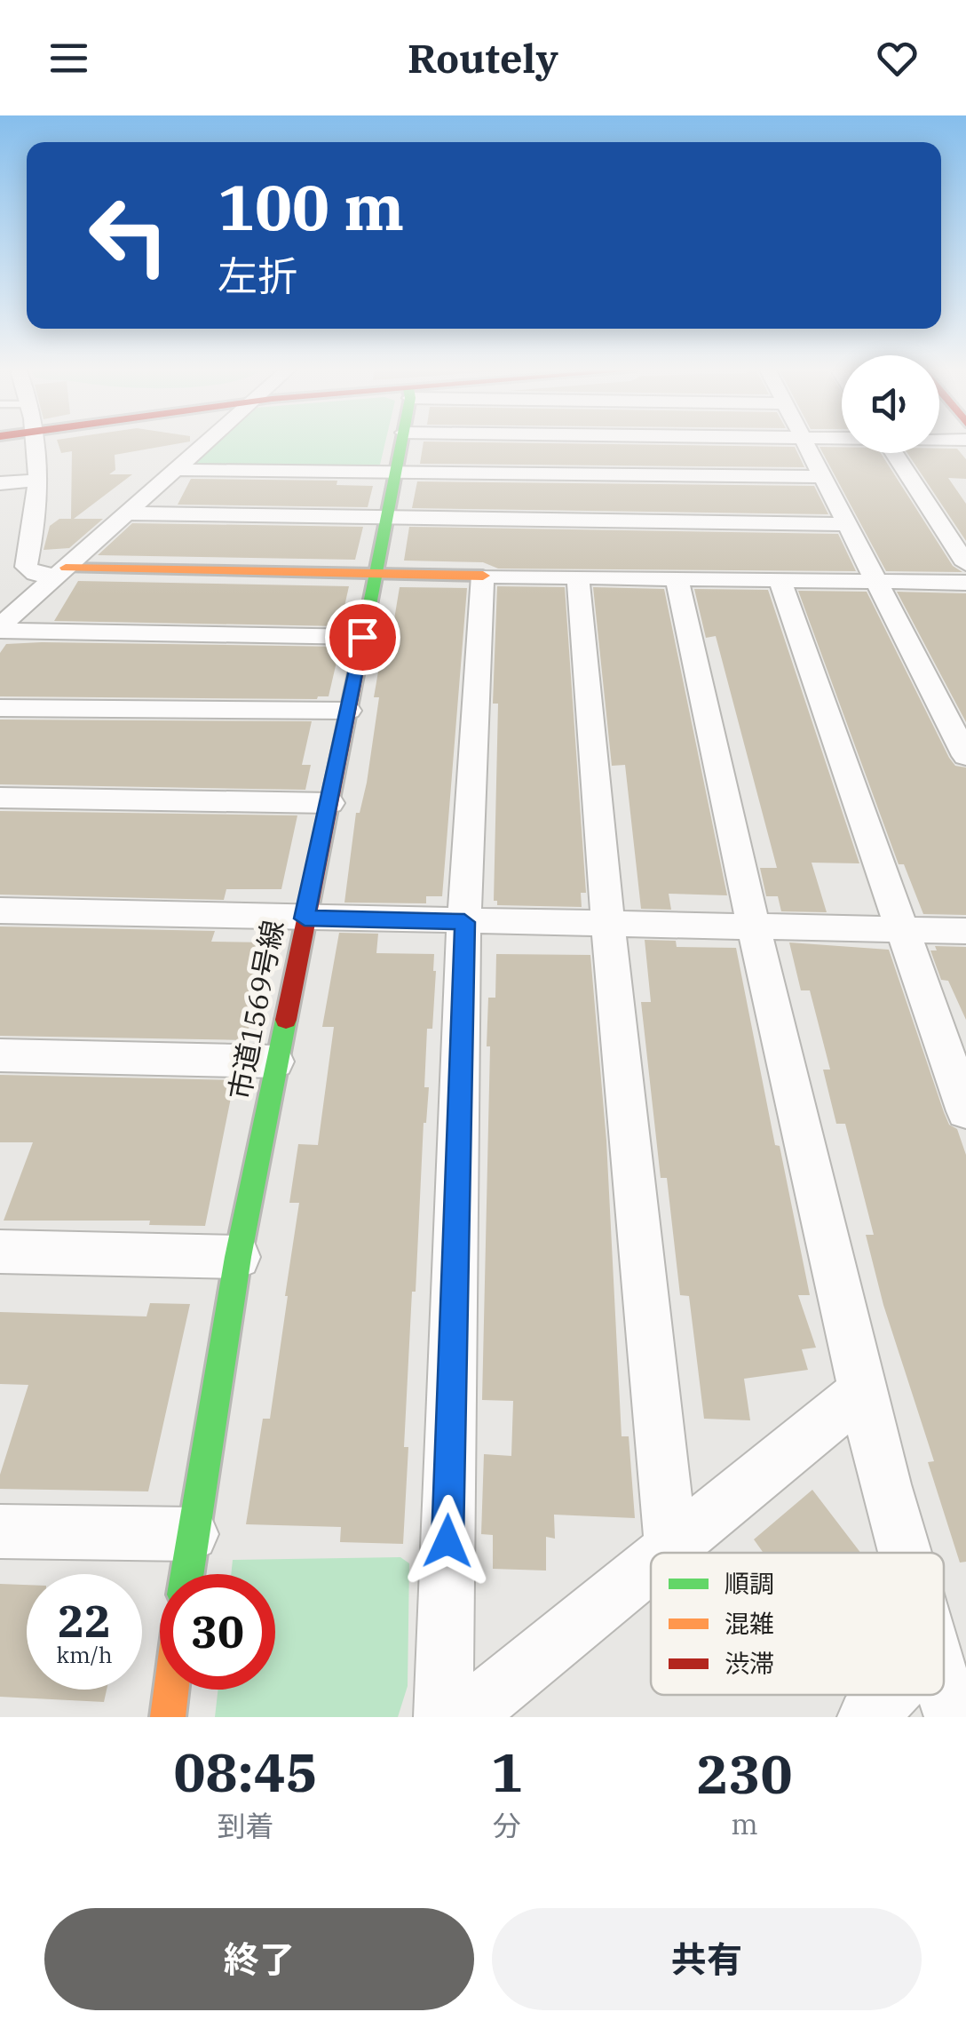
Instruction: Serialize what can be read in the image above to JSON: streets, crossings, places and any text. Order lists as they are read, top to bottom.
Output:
{
  "streets": {
    "street": ["市道1569号線"]
  },
  "legend": ["順調", "混雑", "渋滞"],
  "page": {
    "header": "Routely",
    "turn": ["100 m", "左折"],
    "speed": "22 km/h",
    "limit": "30",
    "eta": [
      "08:45",
      "到着",
      "1",
      "分",
      "230",
      "m"
    ],
    "buttons": ["終了", "共有"]
  }
}
